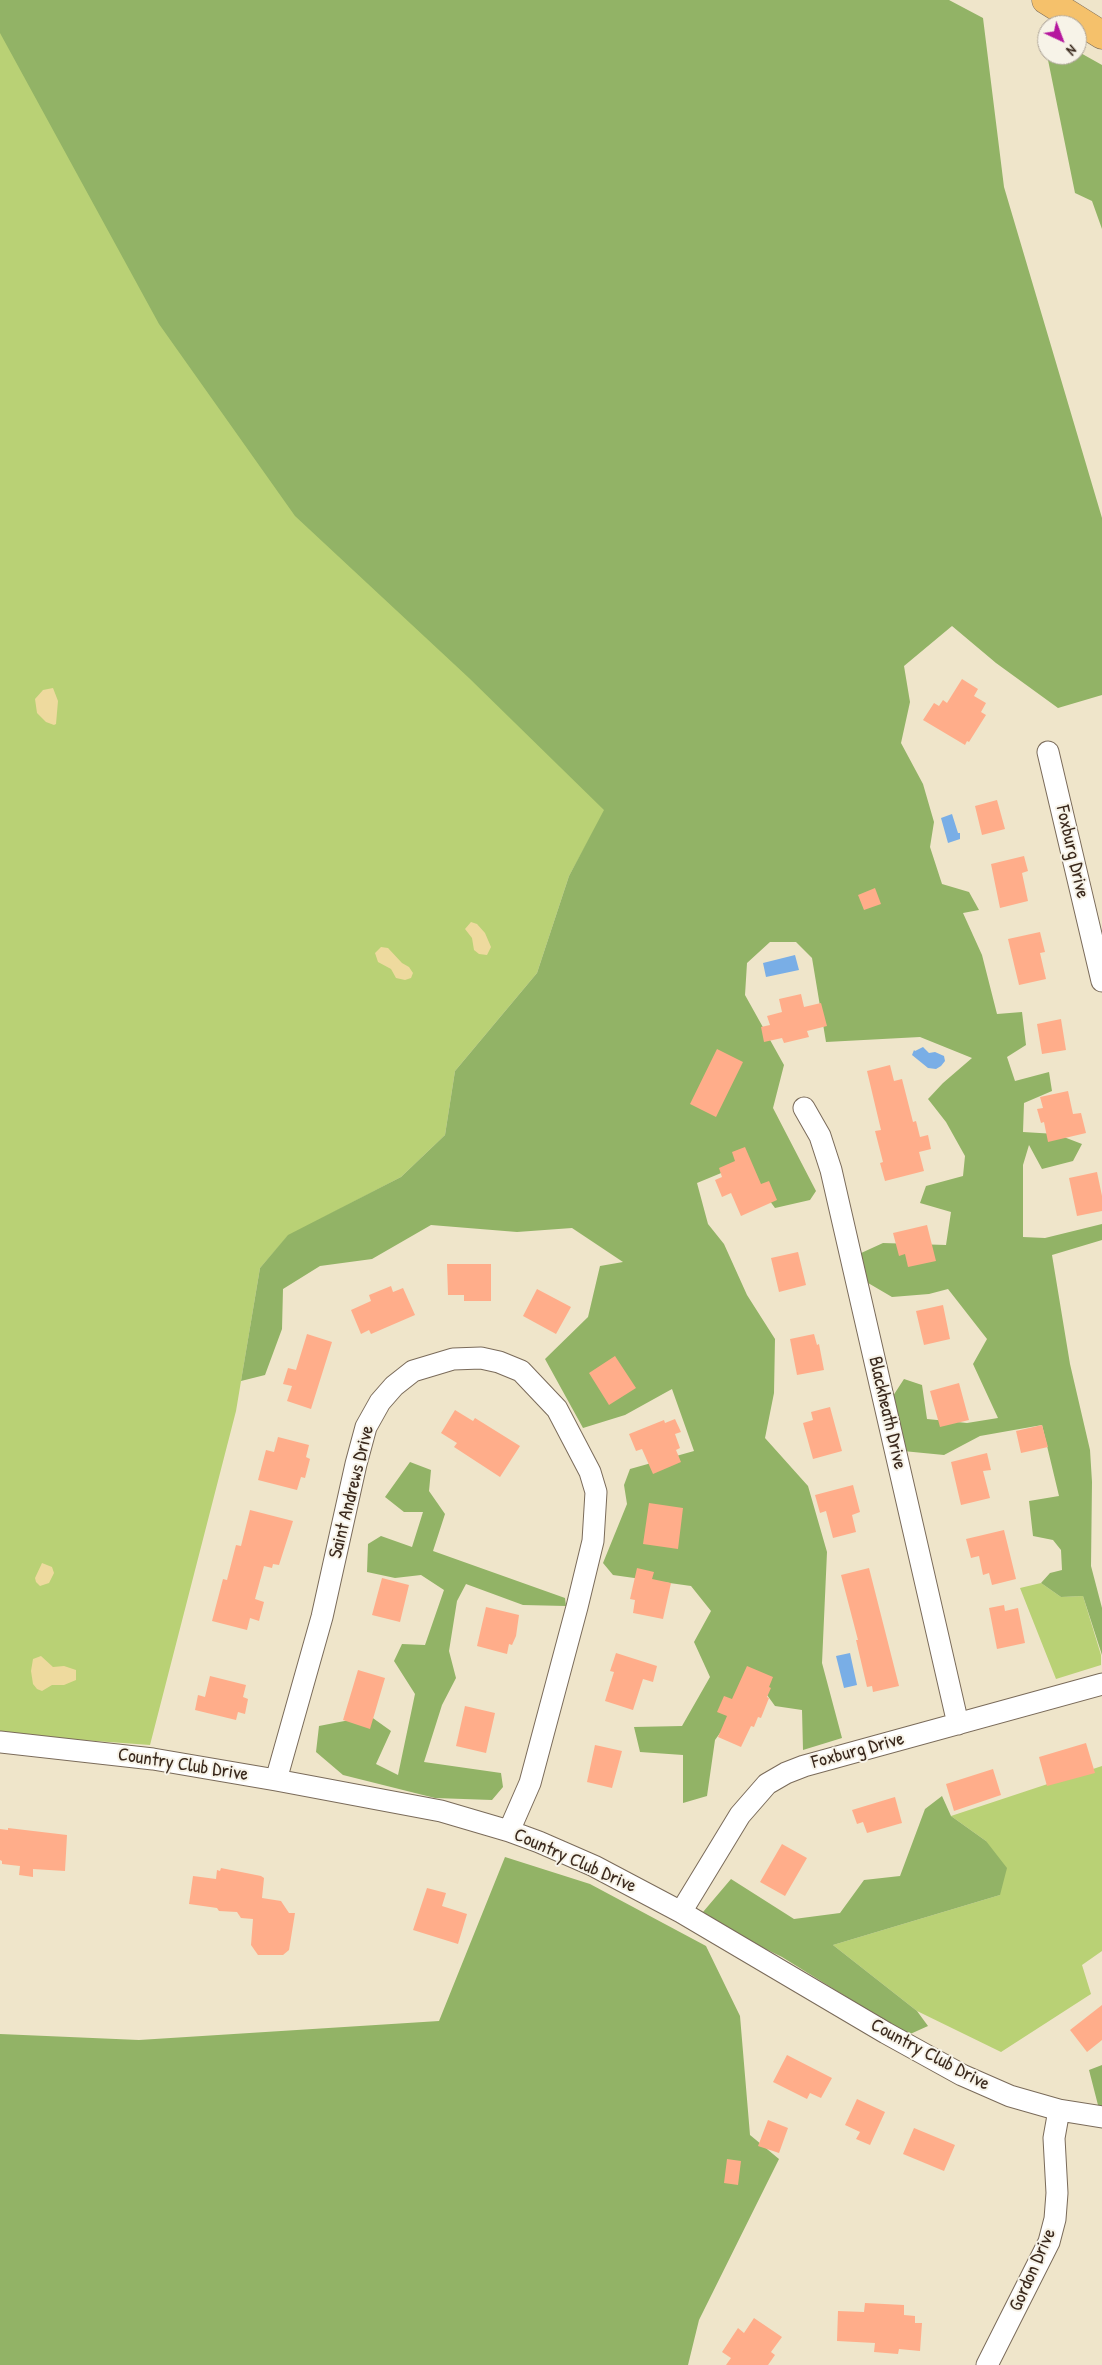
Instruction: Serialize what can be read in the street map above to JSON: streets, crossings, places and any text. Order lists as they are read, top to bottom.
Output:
{
  "streets": {
    "street": [
      "Foxburg Drive",
      "Blackheath Drive",
      "Saint Andrews Drive",
      "Country Club Drive",
      "Gordon Drive"
    ]
  },
  "crossings": [
    ["Foxburg Drive", "Blackheath Drive"],
    ["Foxburg Drive", "Country Club Drive"],
    ["Saint Andrews Drive", "Country Club Drive"],
    ["Country Club Drive", "Gordon Drive"]
  ],
  "north": "bottom right"
}
